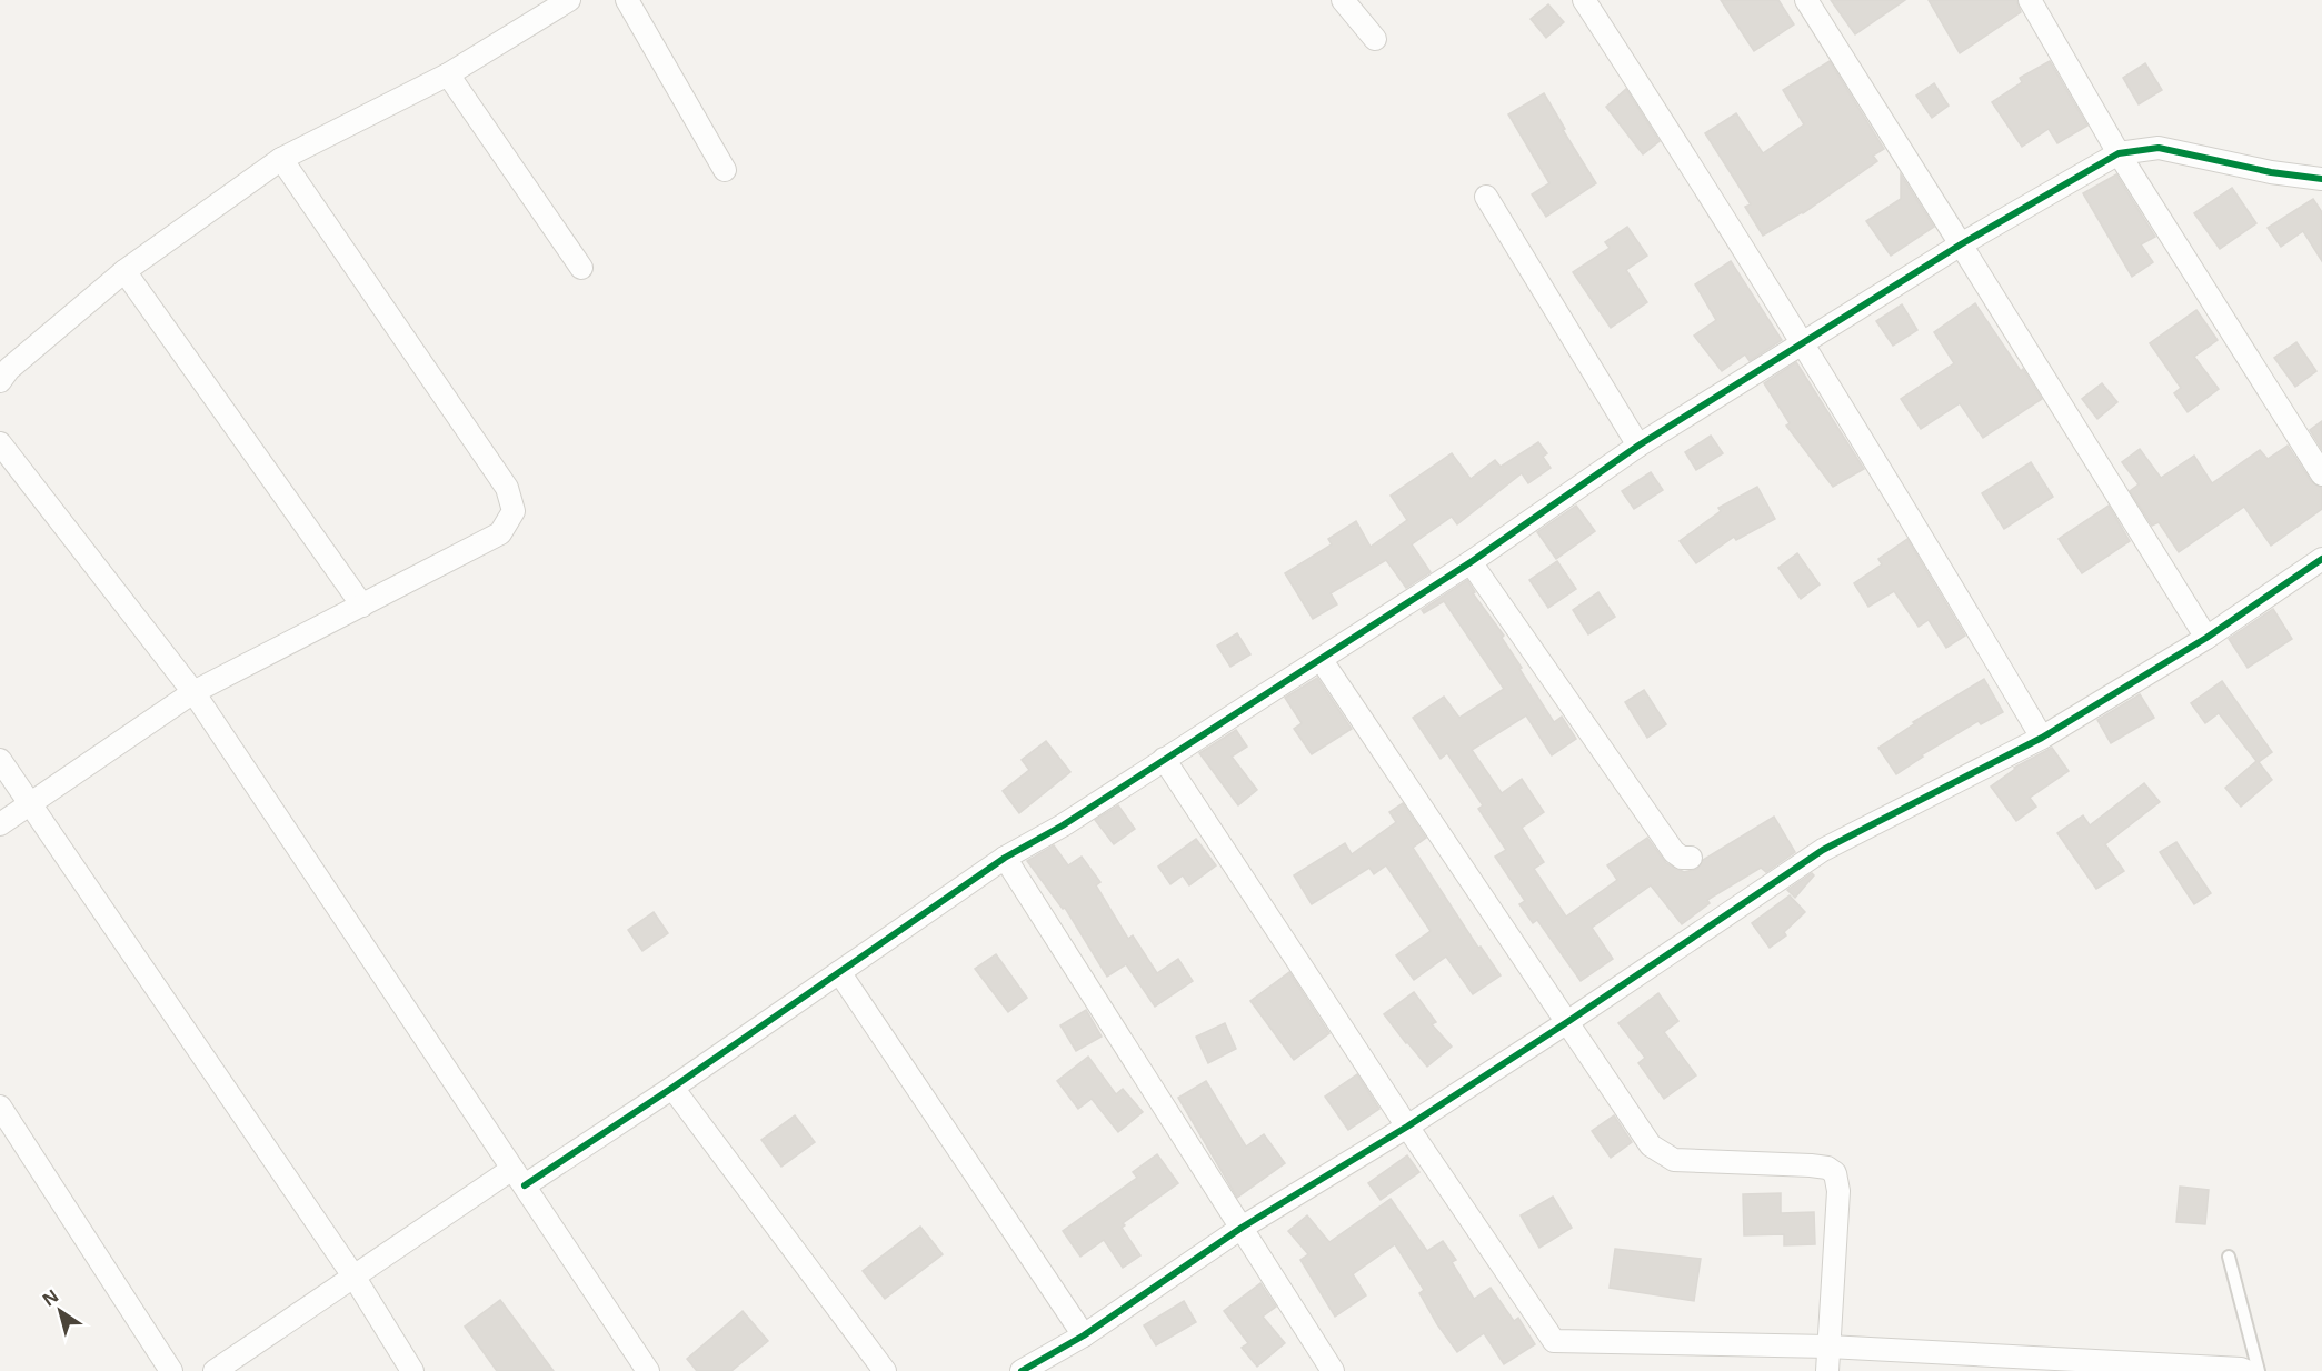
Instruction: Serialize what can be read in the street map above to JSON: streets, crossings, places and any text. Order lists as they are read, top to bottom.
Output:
{
  "north": "top left"
}
